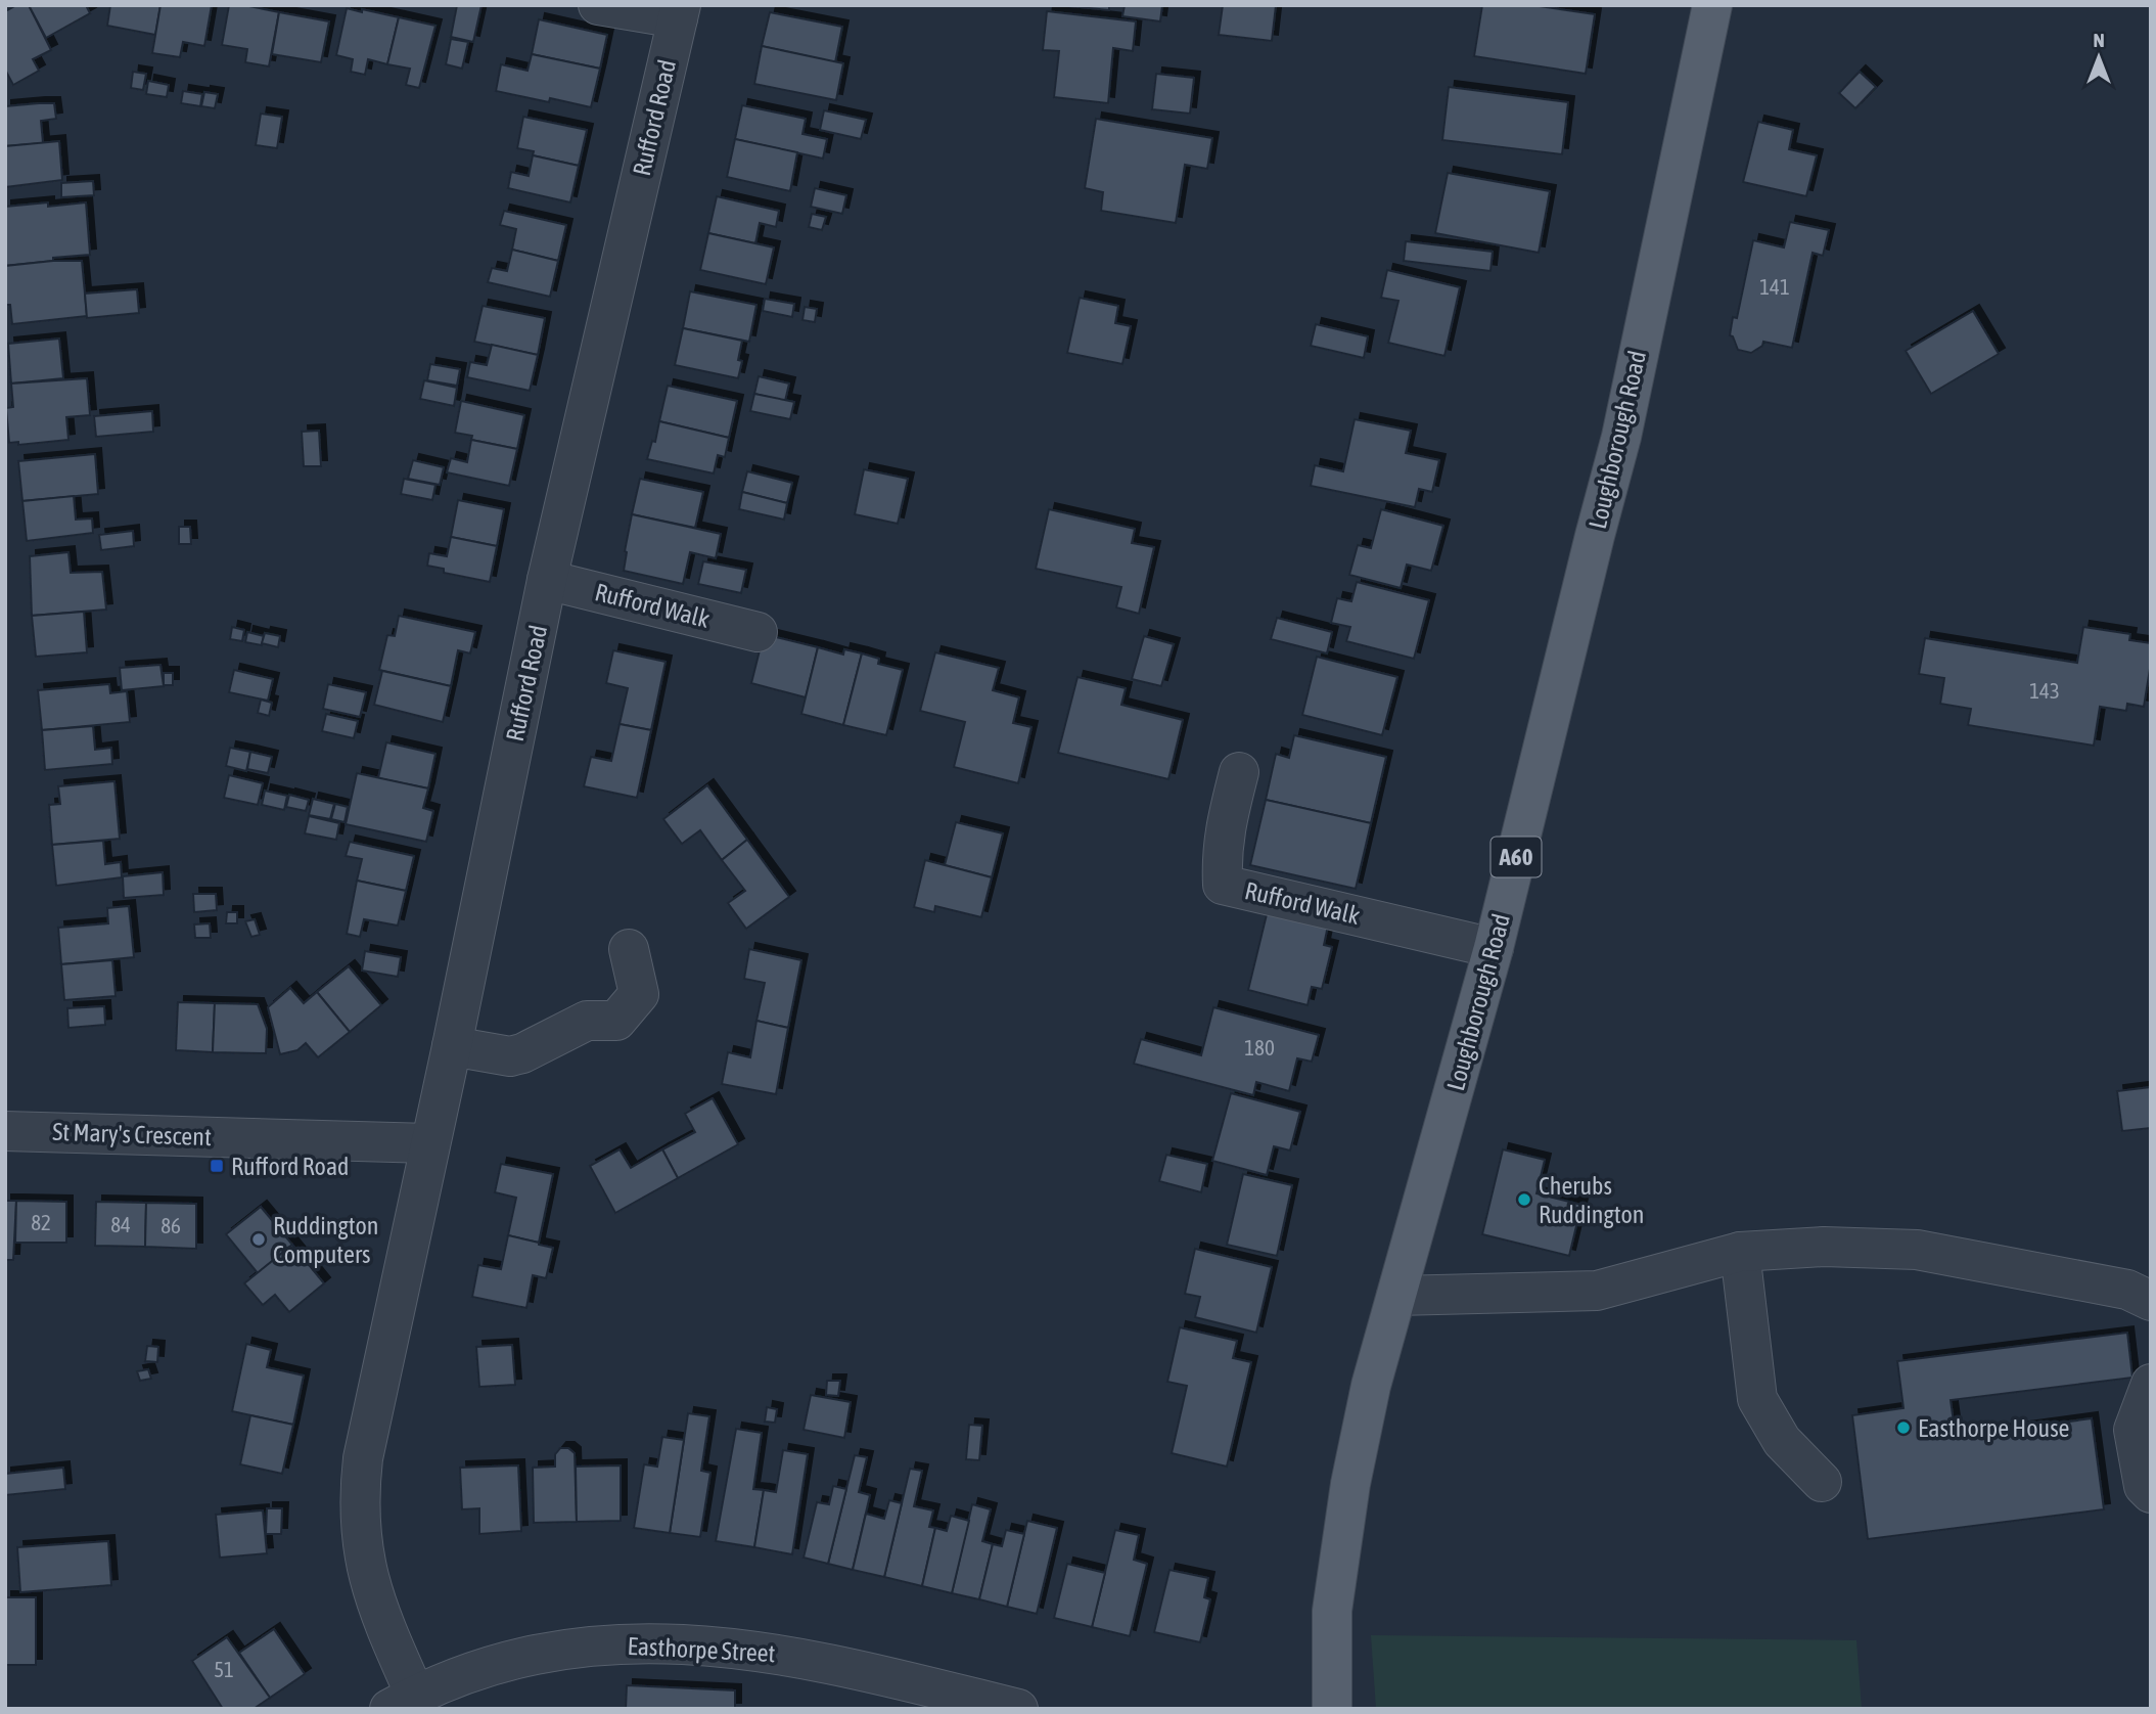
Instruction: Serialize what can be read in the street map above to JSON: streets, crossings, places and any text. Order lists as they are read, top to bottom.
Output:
{
  "streets": {
    "main road": ["Loughborough Road", "A60"],
    "street": [
      "Rufford Road",
      "Rufford Walk",
      "St Mary's Crescent",
      "Easthorpe Street"
    ]
  },
  "crossings": [
    ["Rufford Road", "Rufford Walk"],
    ["Rufford Road", "St Mary's Crescent"],
    ["Rufford Road", "Easthorpe Street"],
    ["Loughborough Road", "Rufford Walk"]
  ],
  "places": {
    "transit": ["Rufford Road"],
    "other": ["Cherubs Ruddington", "Ruddington Computers", "Easthorpe House"]
  },
  "house_numbers": [
    "141",
    "143",
    "180",
    "82",
    "84",
    "86",
    "51"
  ],
  "north": "top"
}
